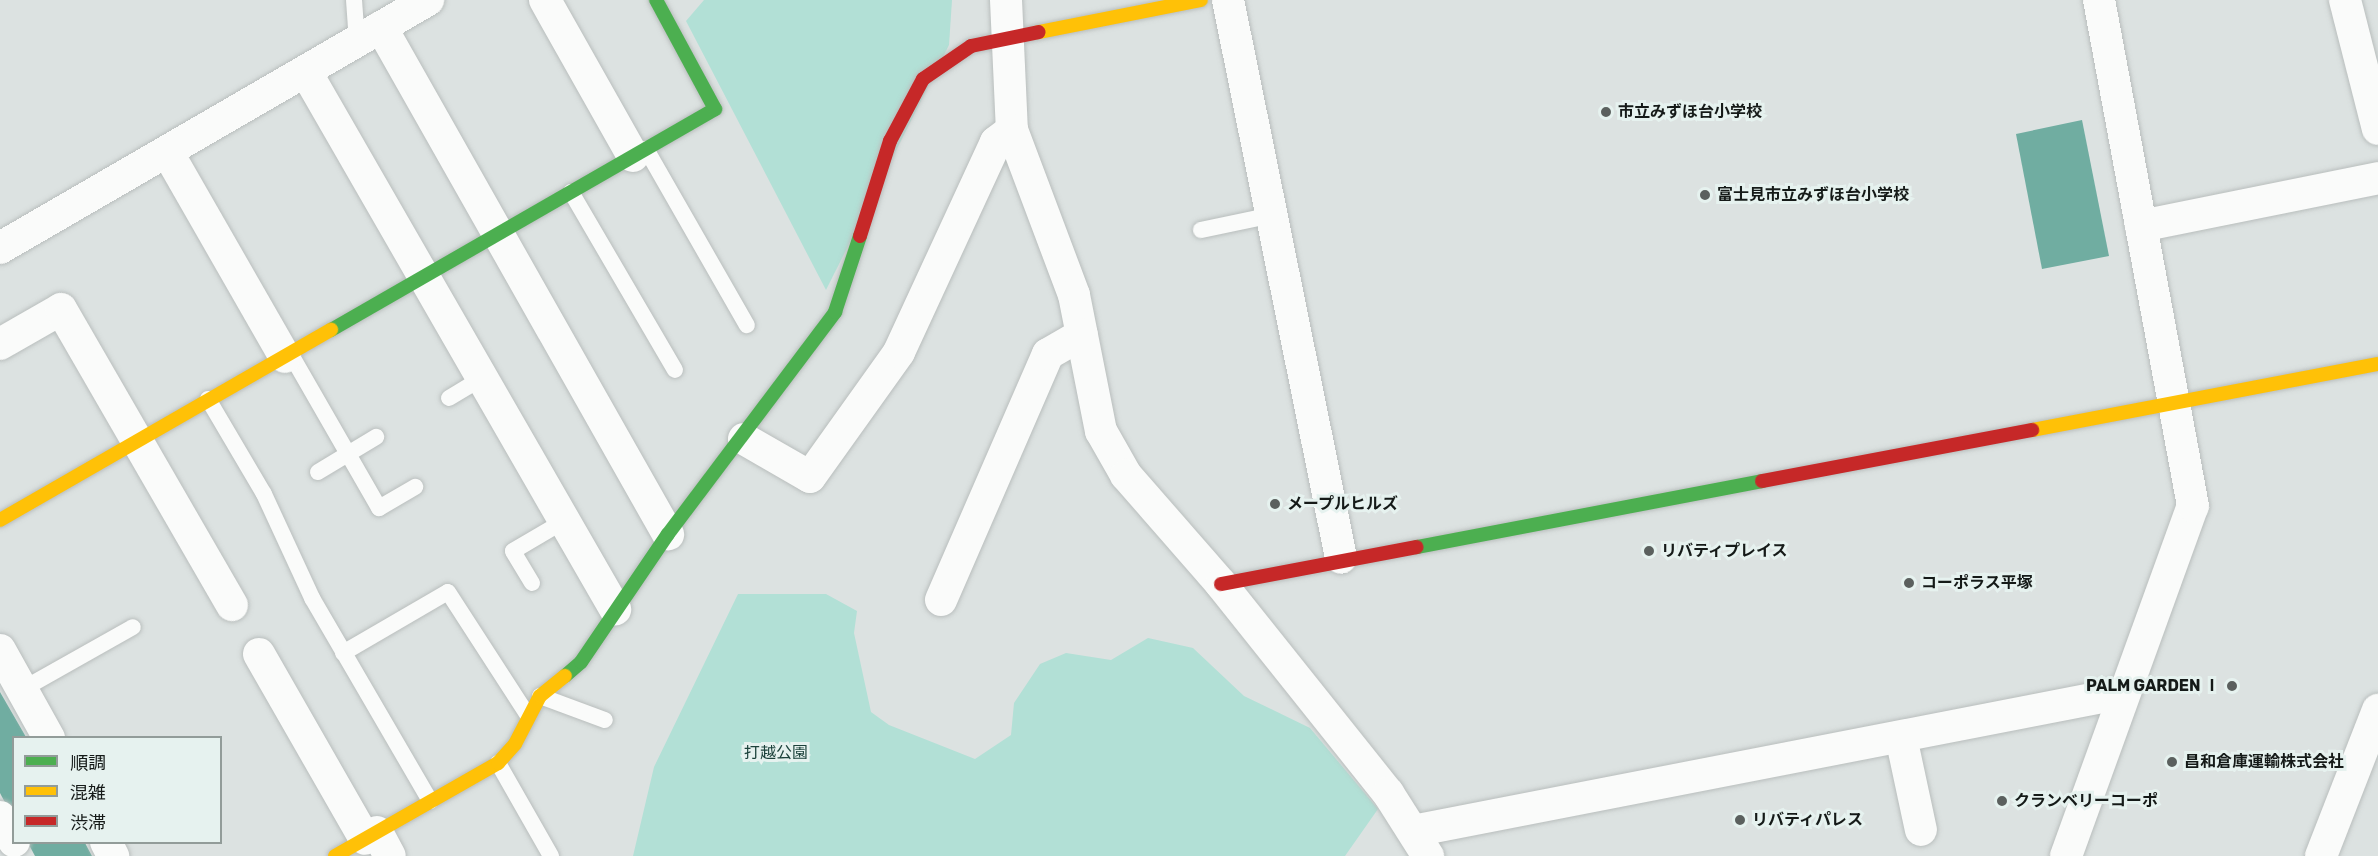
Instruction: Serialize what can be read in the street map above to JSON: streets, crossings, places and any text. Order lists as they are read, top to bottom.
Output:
{
  "parks": ["打越公園"],
  "places": [
    "市立みずほ台小学校",
    "富士見市立みずほ台小学校",
    "メープルヒルズ",
    "リバティプレイス",
    "コーポラス平塚",
    "PALM GARDEN Ⅰ",
    "昌和倉庫運輸株式会社",
    "クランベリーコーポ",
    "リバティパレス"
  ],
  "legend": ["順調", "混雑", "渋滞"]
}
